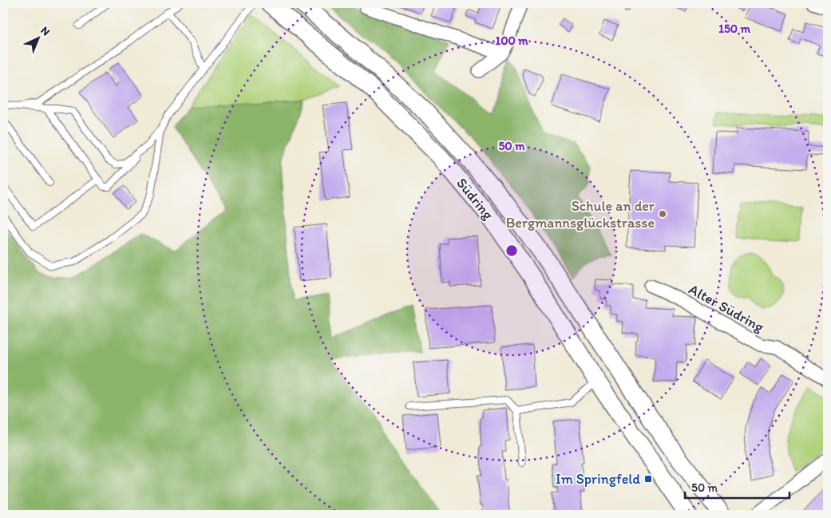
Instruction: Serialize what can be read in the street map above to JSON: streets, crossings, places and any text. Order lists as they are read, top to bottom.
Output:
{
  "streets": {
    "main road": ["Südring"],
    "street": ["Alter Südring"]
  },
  "places": {
    "other": ["Schule an der Bergmannsglückstrasse"],
    "transit": ["Im Springfeld"]
  },
  "scale_bar": "50 m",
  "north": "top right",
  "rings": ["150 m", "100 m", "50 m"]
}
